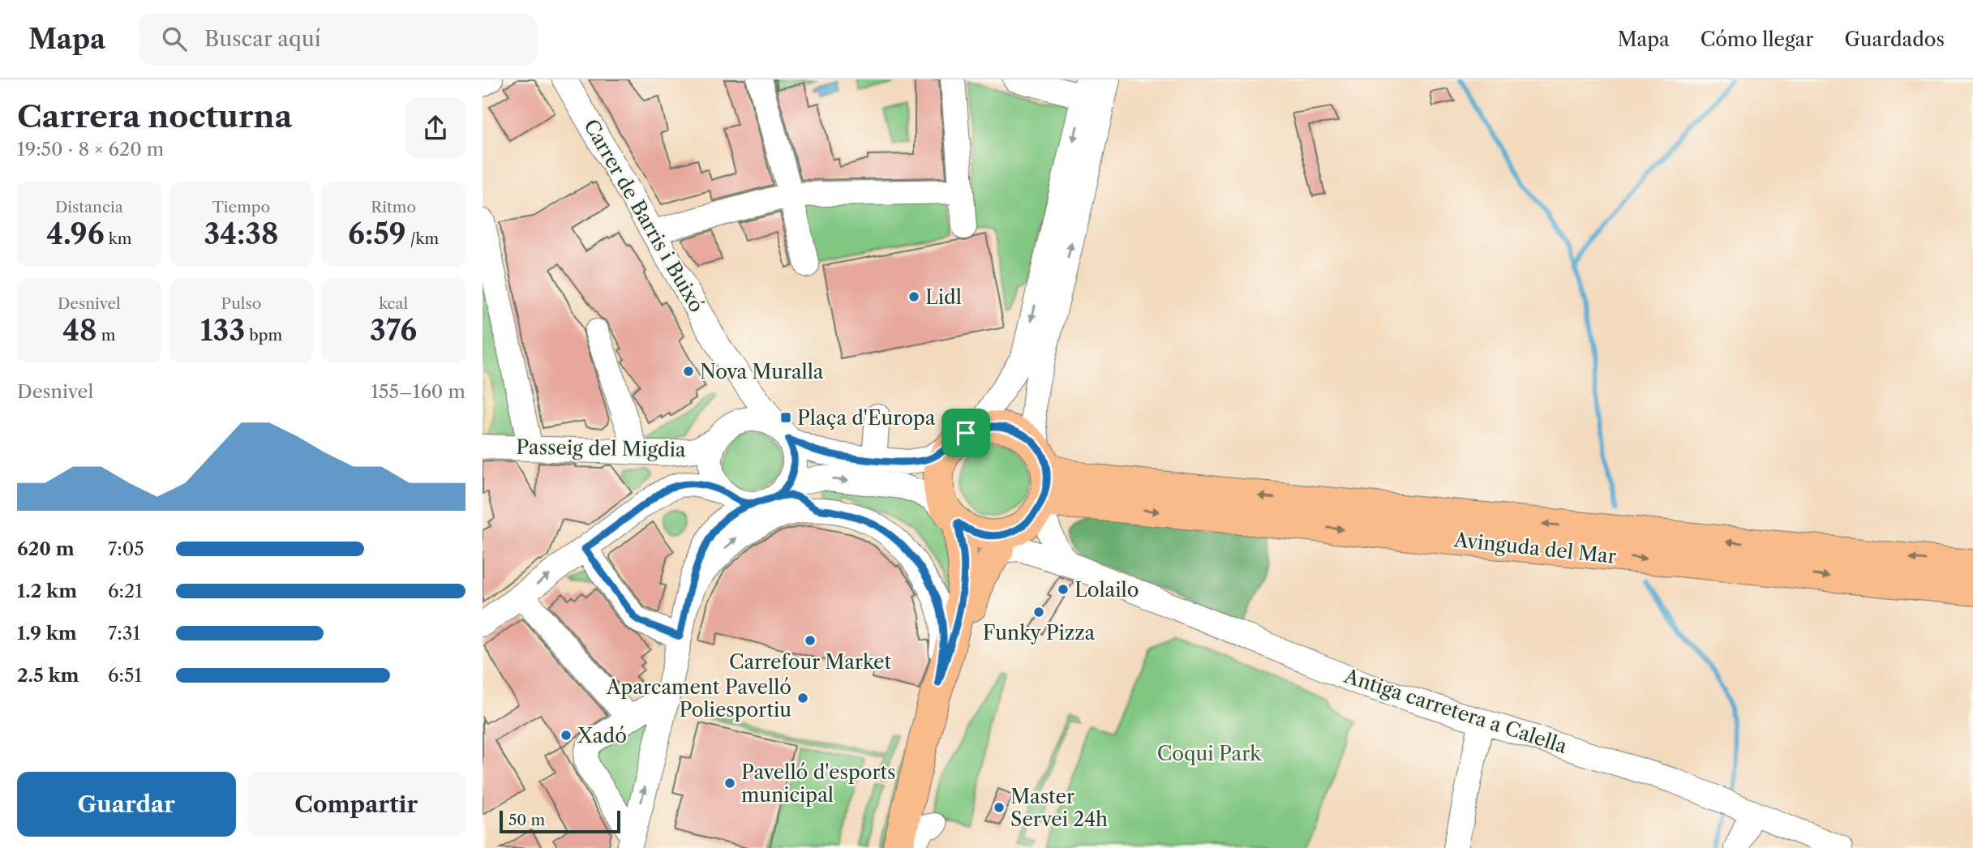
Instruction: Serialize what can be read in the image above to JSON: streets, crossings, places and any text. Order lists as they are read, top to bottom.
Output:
{
  "streets": {
    "main road": ["Avinguda del Mar"],
    "street": ["Carrer de Barris i Buixó", "Passeig del Migdia", "Antiga carretera a Calella"]
  },
  "crossings": [
    ["Carrer de Barris i Buixó", "Passeig del Migdia"]
  ],
  "parks": ["Coqui Park"],
  "places": {
    "other": [
      "Lidl",
      "Nova Muralla",
      "Lolailo",
      "Funky Pizza",
      "Carrefour Market",
      "Aparcament Pavelló Poliesportiu",
      "Xadó",
      "Pavelló d'esports municipal",
      "Master Servei 24h"
    ],
    "transit": ["Plaça d'Europa"]
  },
  "scale_bar": "50 m",
  "page": {
    "header": "Mapa",
    "search": "Buscar aquí",
    "nav": ["Mapa", "Cómo llegar", "Guardados"],
    "heading": ["Carrera nocturna", "19:50 · 8 × 620 m"],
    "stats": [
      ["Distancia", "4.96 km"],
      ["Tiempo", "34:38"],
      ["Ritmo", "6:59 /km"],
      ["Desnivel", "48 m"],
      ["Pulso", "133 bpm"],
      ["kcal", "376"]
    ],
    "chart": ["Desnivel", "155–160 m"],
    "list": [
      {
        "name": "620 m",
        "note": "7:05"
      },
      {
        "name": "1.2 km",
        "note": "6:21"
      },
      {
        "name": "1.9 km",
        "note": "7:31"
      },
      {
        "name": "2.5 km",
        "note": "6:51"
      }
    ],
    "buttons": ["Guardar", "Compartir"],
    "scale": "50 m"
  }
}
